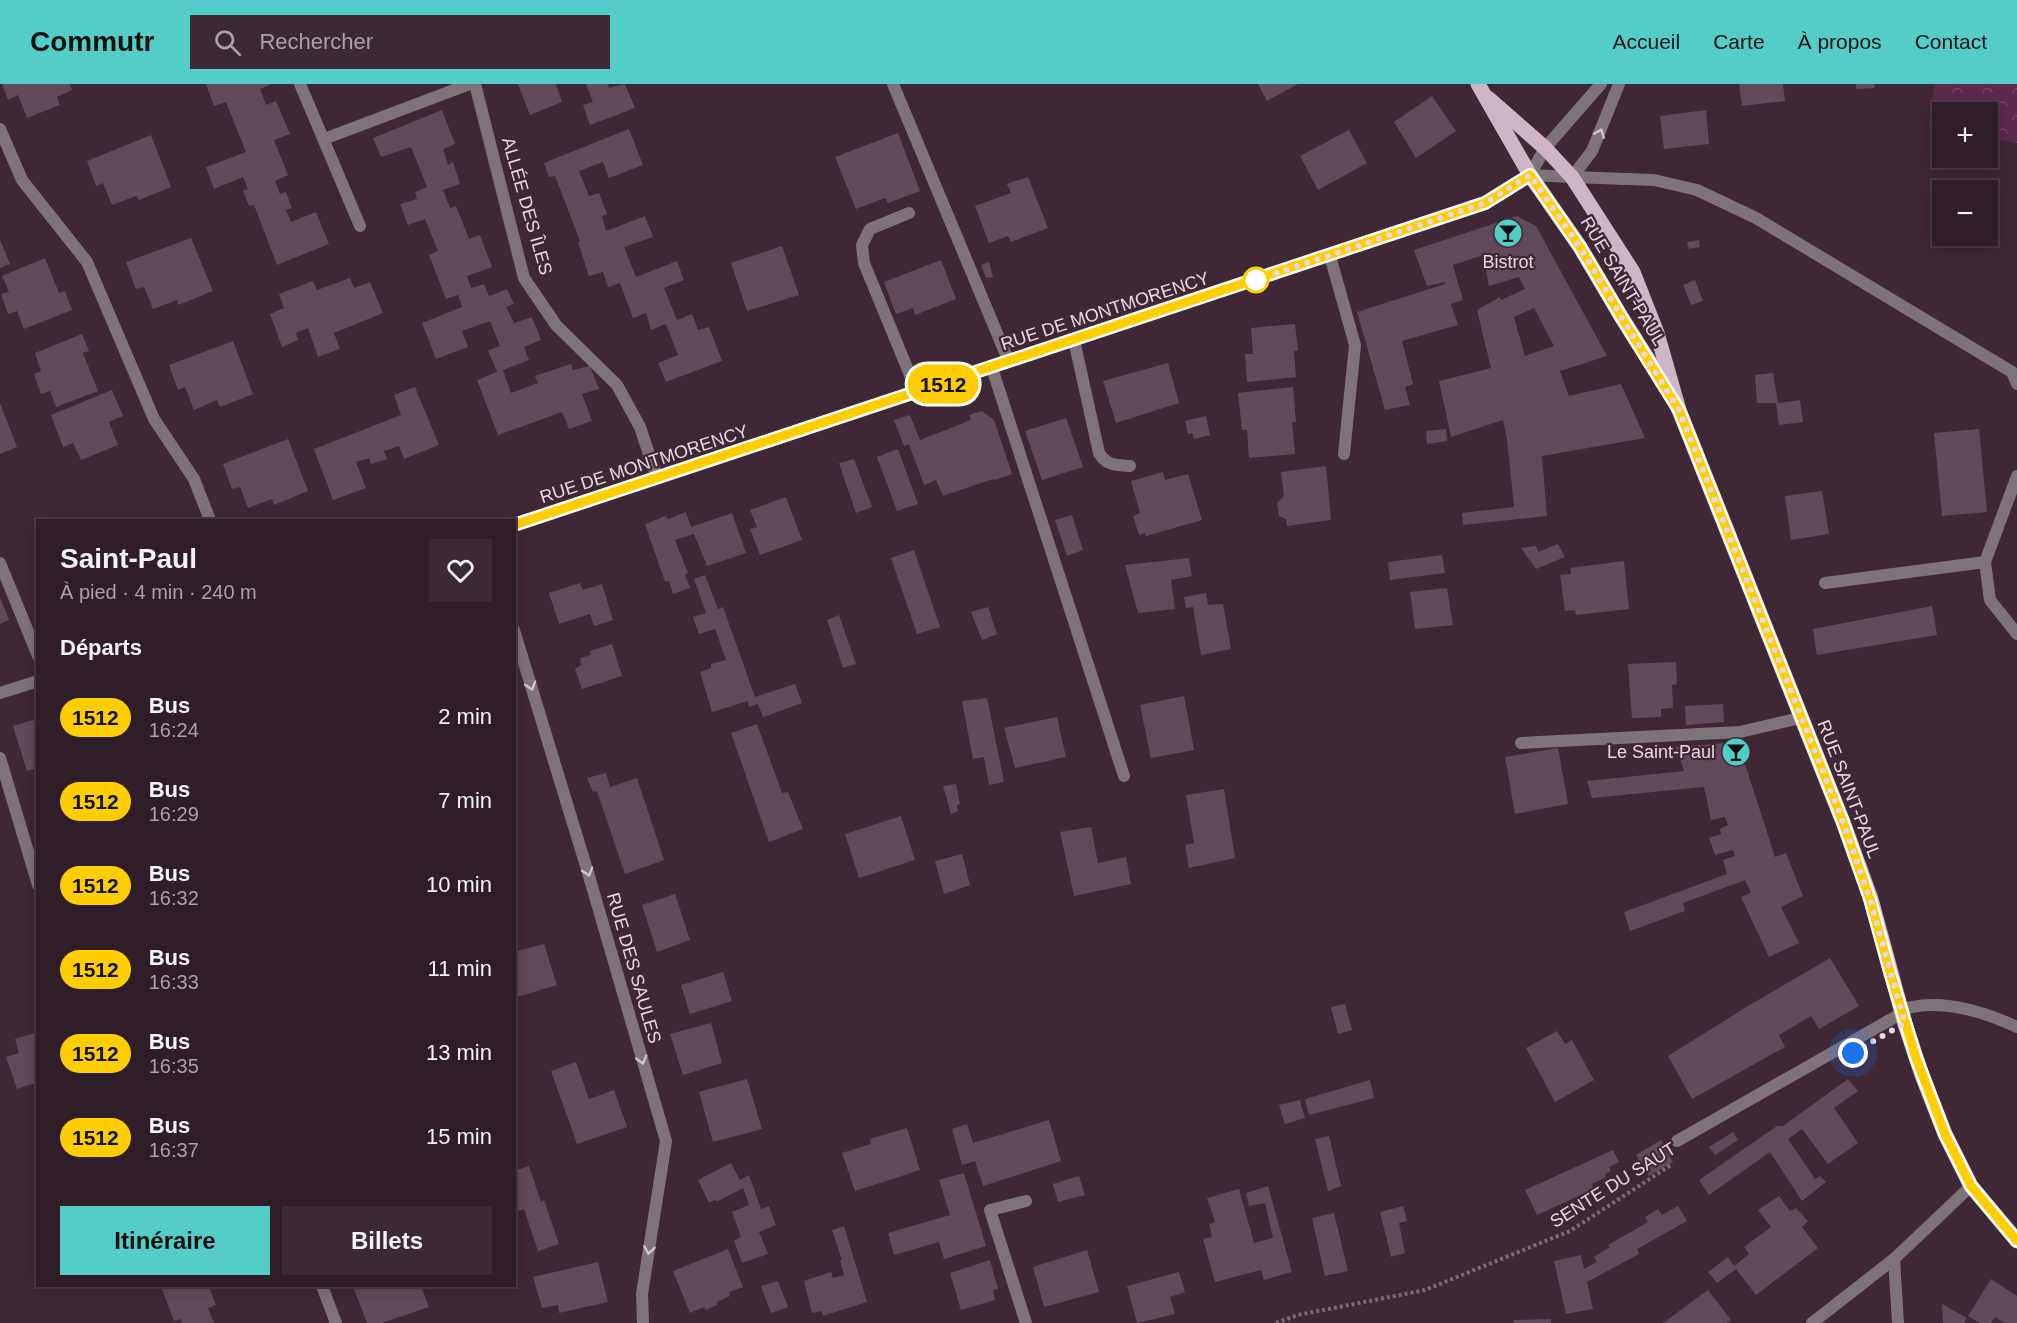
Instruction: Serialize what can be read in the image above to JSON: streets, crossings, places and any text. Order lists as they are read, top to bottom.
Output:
{
  "streets": {
    "main road": ["RUE SAINT-PAUL"],
    "street": ["ALLÉE DES ÎLES", "RUE DE MONTMORENCY", "RUE DES SAULES"],
    "path": ["SENTE DU SAUT"]
  },
  "crossings": [
    ["ALLÉE DES ÎLES", "RUE DE MONTMORENCY"],
    ["RUE SAINT-PAUL", "RUE DE MONTMORENCY"]
  ],
  "one_way": ["RUE DES SAULES"],
  "places": {
    "bar": ["Bistrot", "Le Saint-Paul"]
  },
  "lines": ["bus line 1512"],
  "page": {
    "header": "Commutr",
    "search": "Rechercher",
    "nav": [
      "Accueil",
      "Carte",
      "À propos",
      "Contact"
    ],
    "on_map": "1512",
    "map_buttons": ["+", "−"],
    "heading": [
      ["Saint-Paul", "À pied · 4 min · 240 m"],
      "Départs"
    ],
    "list": [
      {
        "mark": "1512",
        "name": "Bus",
        "note": "16:24",
        "value": "2 min"
      },
      {
        "mark": "1512",
        "name": "Bus",
        "note": "16:29",
        "value": "7 min"
      },
      {
        "mark": "1512",
        "name": "Bus",
        "note": "16:32",
        "value": "10 min"
      },
      {
        "mark": "1512",
        "name": "Bus",
        "note": "16:33",
        "value": "11 min"
      },
      {
        "mark": "1512",
        "name": "Bus",
        "note": "16:35",
        "value": "13 min"
      },
      {
        "mark": "1512",
        "name": "Bus",
        "note": "16:37",
        "value": "15 min"
      }
    ],
    "buttons": ["Itinéraire", "Billets"]
  }
}
